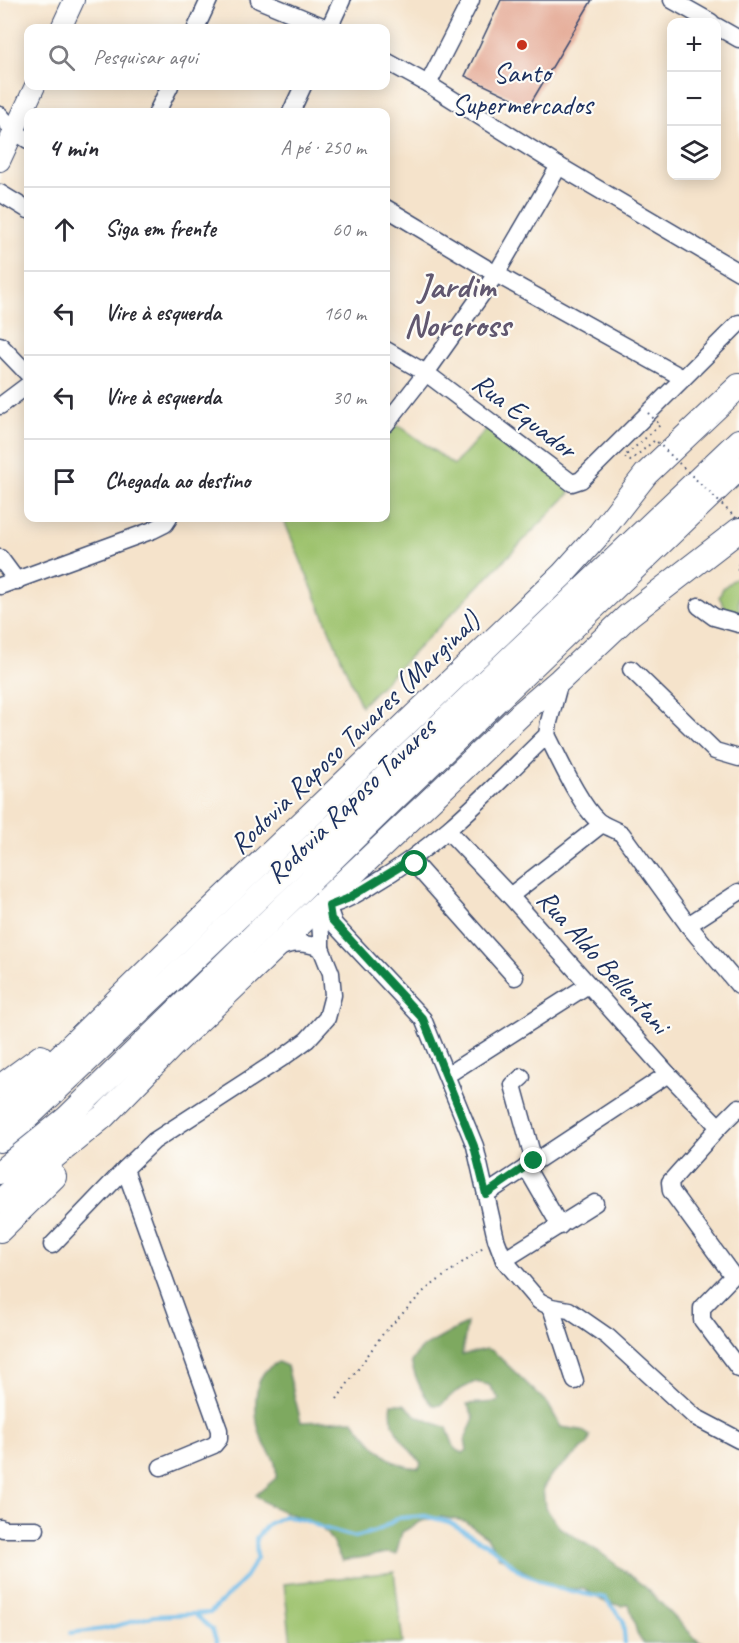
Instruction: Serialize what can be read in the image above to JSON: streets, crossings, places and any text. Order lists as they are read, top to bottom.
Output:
{
  "streets": {
    "highway": ["Rodovia Raposo Tavares (Marginal)", "Rodovia Raposo Tavares"],
    "street": ["Rua Equador", "Rua Aldo Bellentani"]
  },
  "districts": ["Jardim Norcross"],
  "places": ["Santo Supermercados"],
  "page": {
    "map_buttons": ["+", "−"],
    "search": "Pesquisar aqui",
    "heading": ["4 min", "A pé · 250 m"],
    "list": [
      ["Siga em frente", "60 m"],
      ["Vire à esquerda", "160 m"],
      ["Vire à esquerda", "30 m"],
      "Chegada ao destino"
    ]
  }
}
